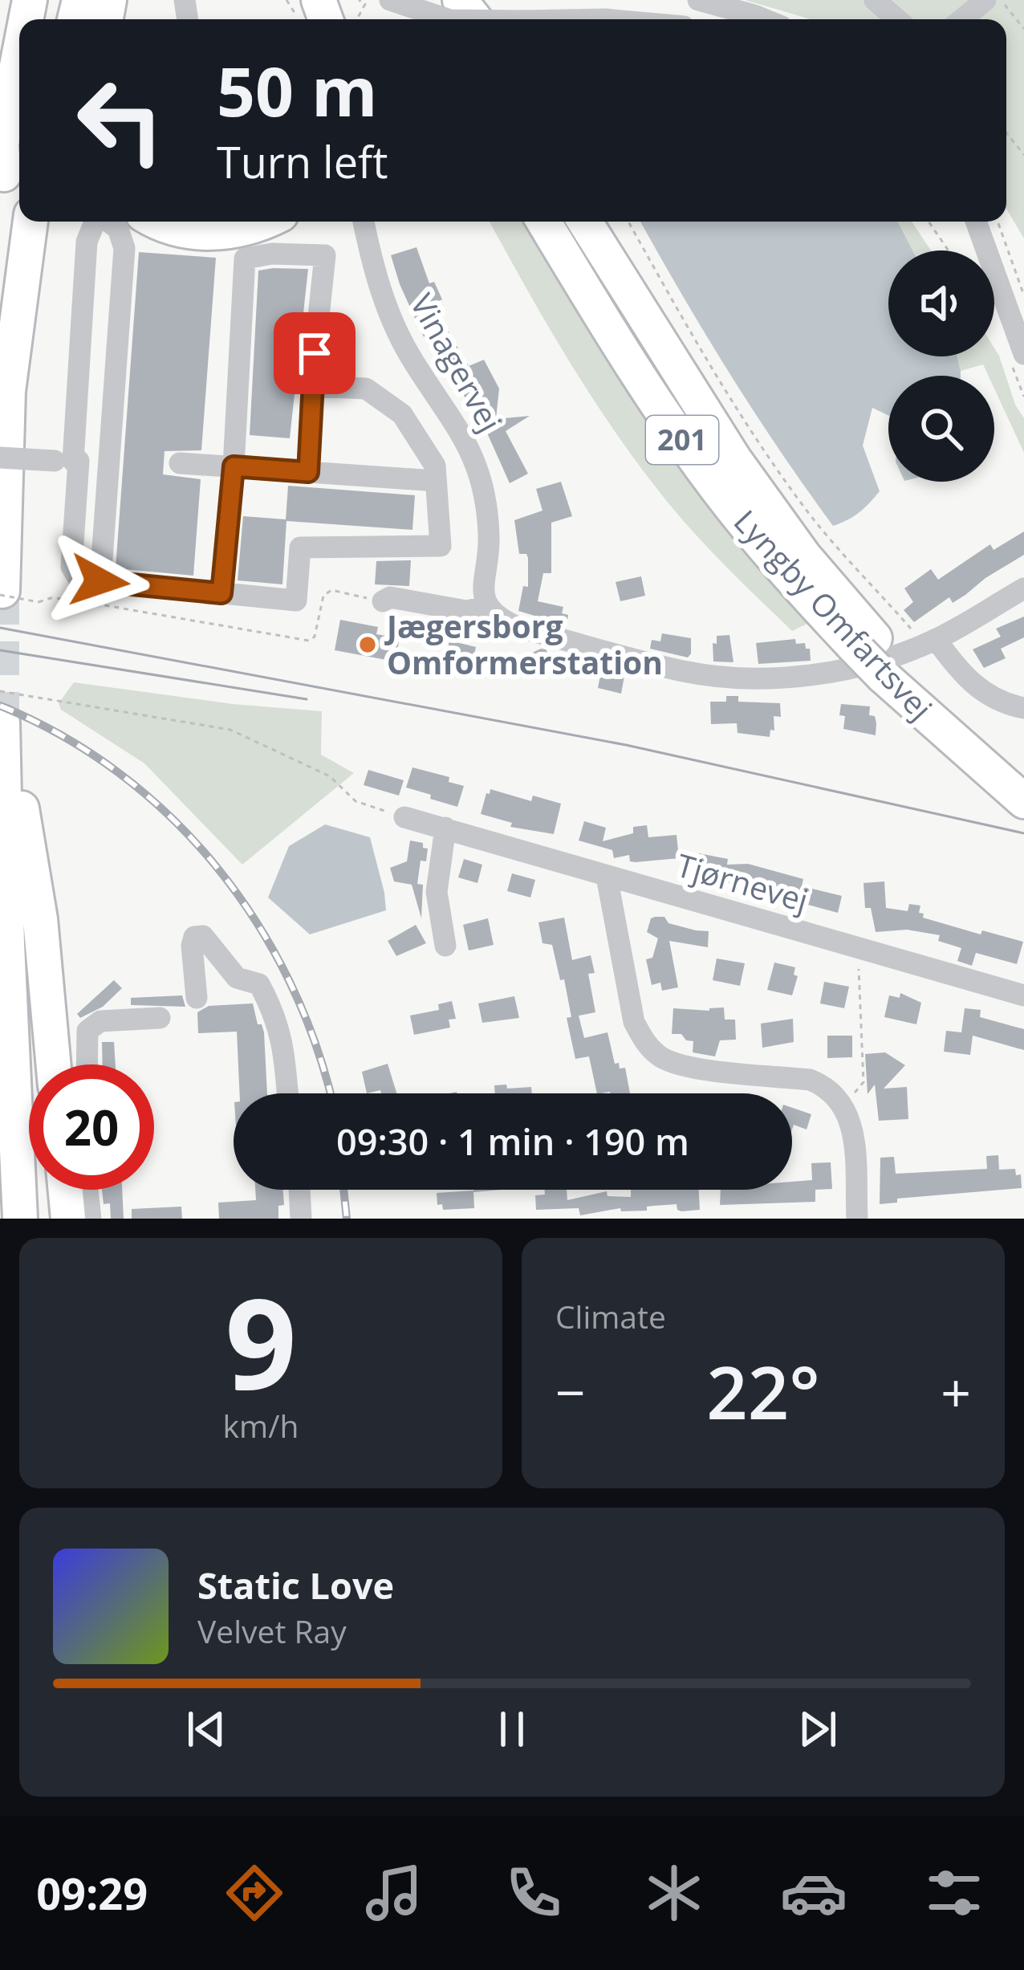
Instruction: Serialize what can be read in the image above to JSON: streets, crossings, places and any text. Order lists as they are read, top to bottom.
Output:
{
  "streets": {
    "highway": ["201", "Lyngby Omfartsvej"],
    "street": ["Vinagervej", "Tjørnevej"]
  },
  "places": ["Jægersborg Omformerstation"],
  "page": {
    "turn": ["50 m", "Turn left"],
    "limit": "20",
    "trip": "09:30 · 1 min · 190 m",
    "tile": [
      ["9", "km/h"],
      "Climate"
    ],
    "heat": ["−", "22°", "+"],
    "song": ["Static Love", "Velvet Ray"],
    "tabs": "09:29"
  }
}
